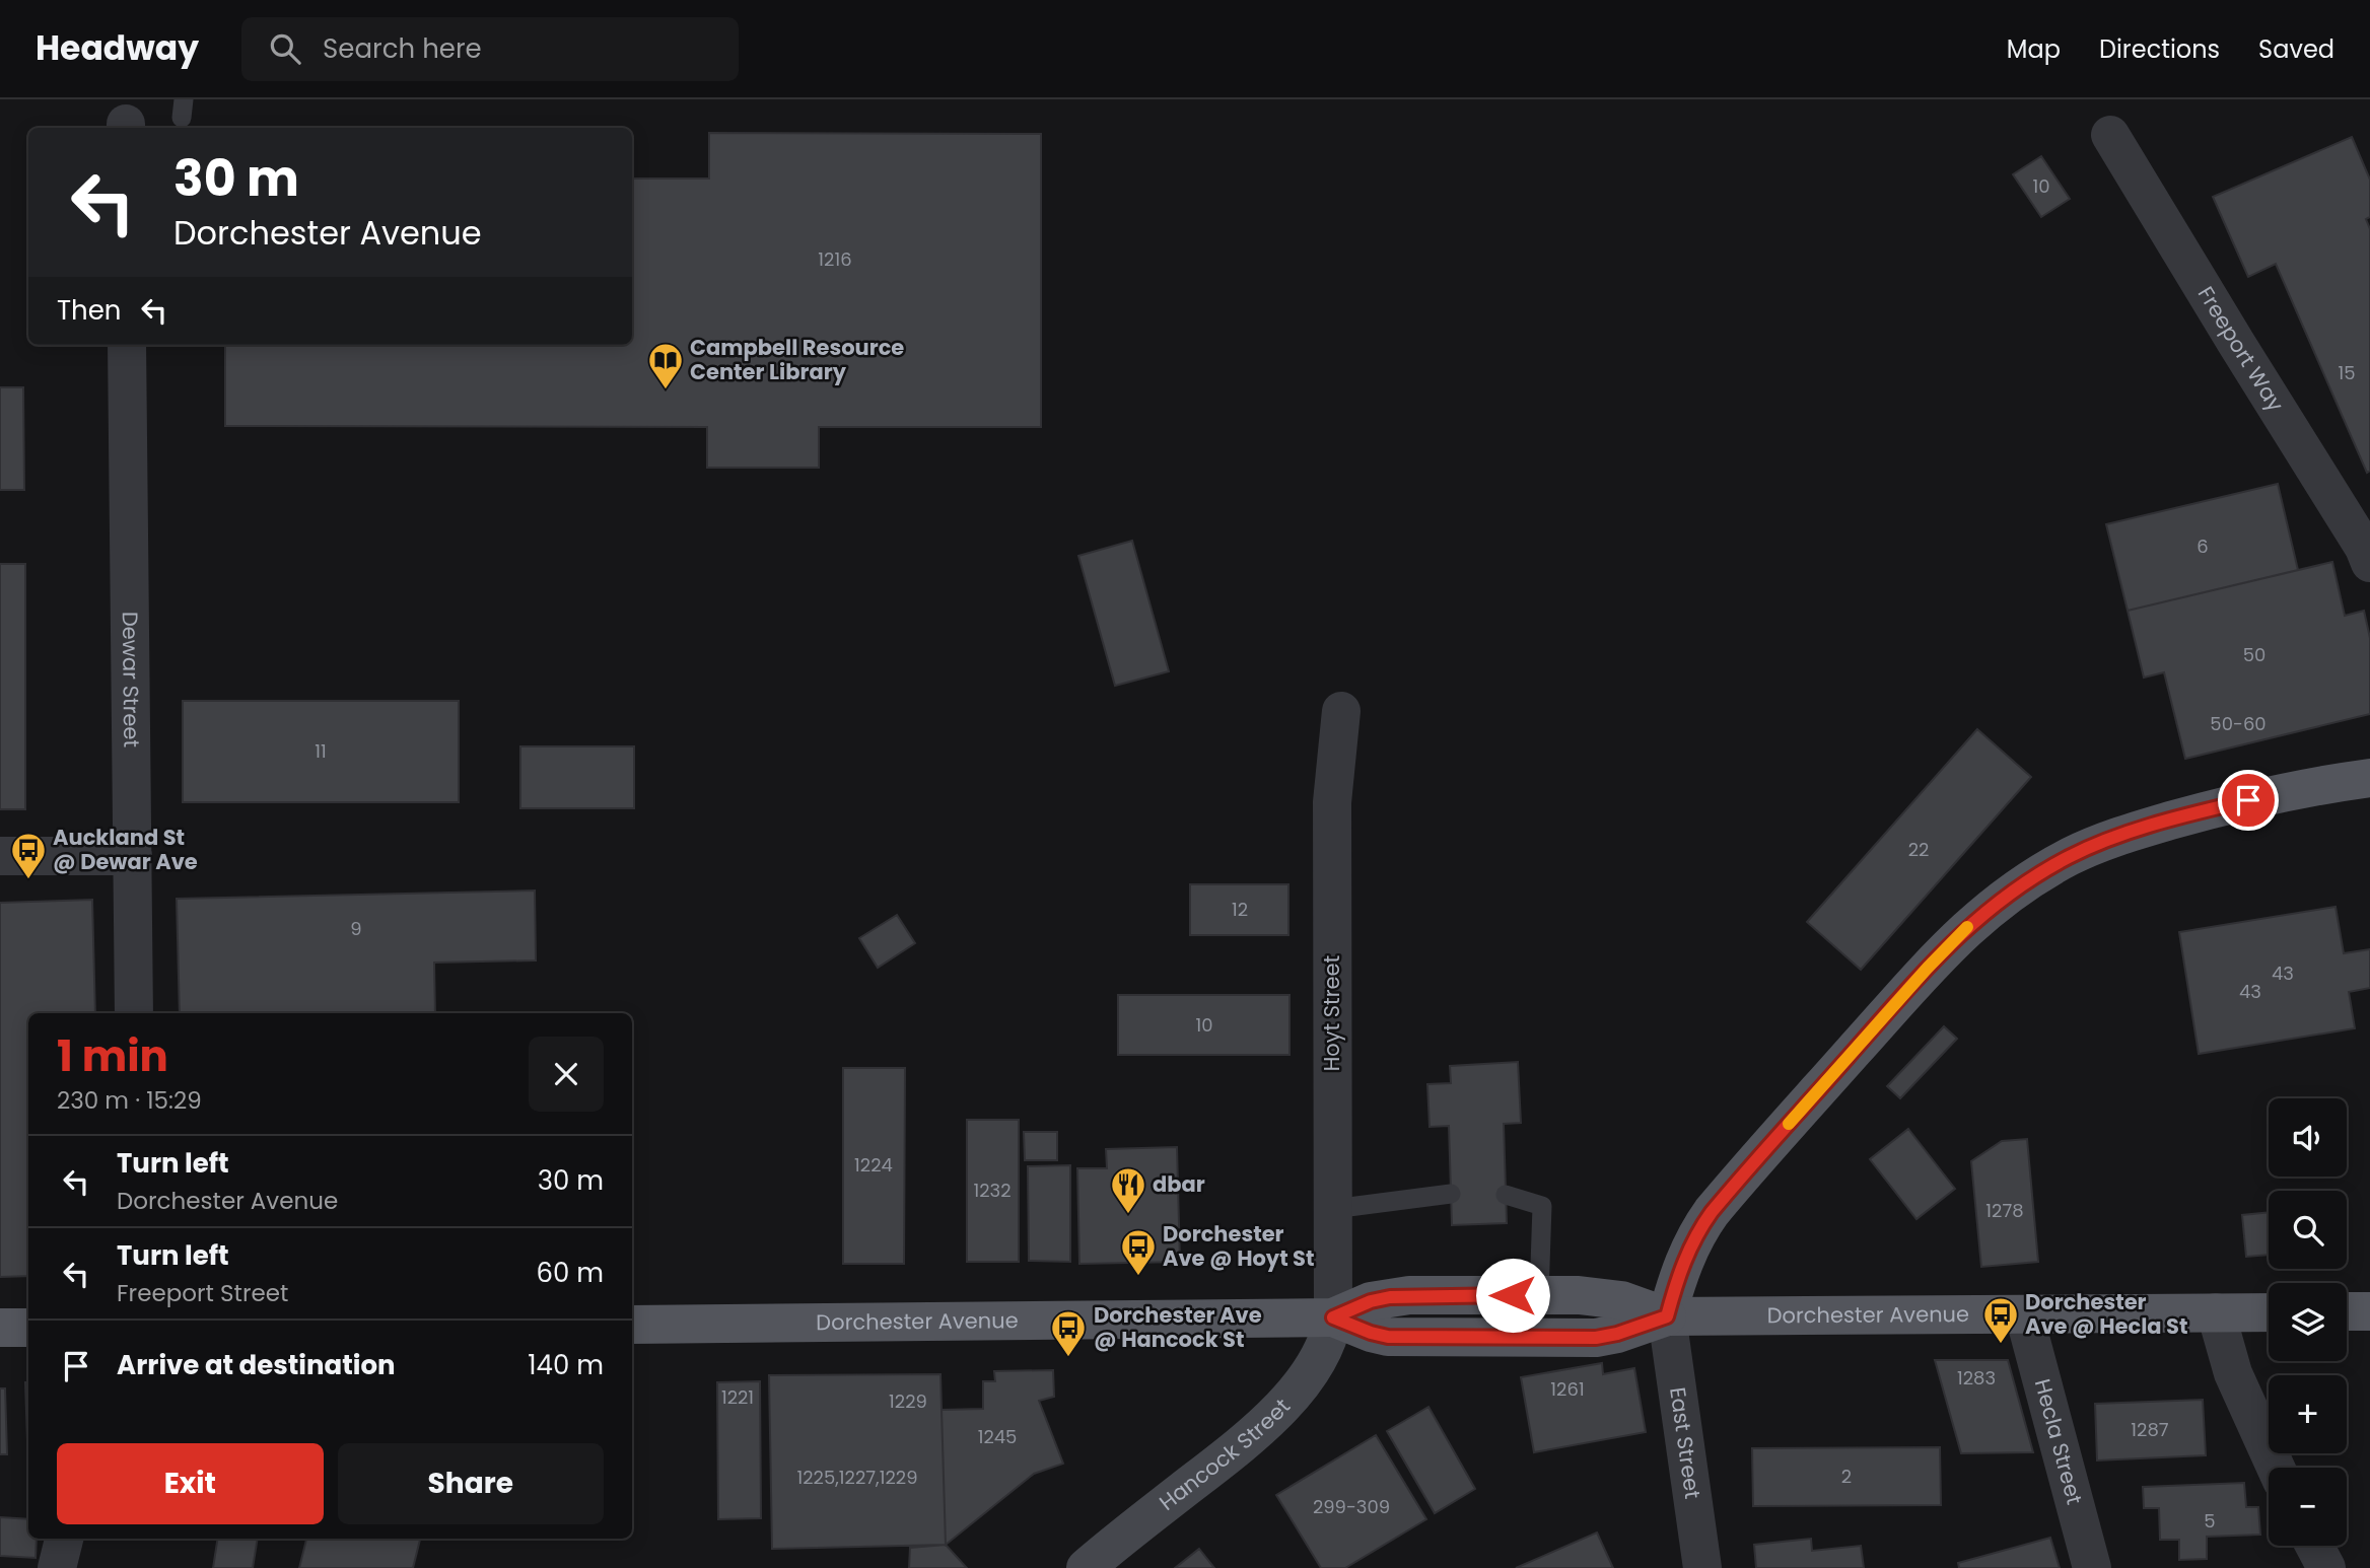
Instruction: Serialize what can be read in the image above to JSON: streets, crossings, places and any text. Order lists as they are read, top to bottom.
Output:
{
  "streets": {
    "main road": ["Dorchester Avenue", "Hancock Street"],
    "street": [
      "Freeport Way",
      "Dewar Street",
      "Hoyt Street",
      "Hecla Street",
      "East Street"
    ]
  },
  "crossings": [
    ["Hoyt Street", "Dorchester Avenue"],
    ["Hoyt Street", "Hancock Street"],
    ["Dorchester Avenue", "Hecla Street"],
    ["Dorchester Avenue", "East Street"],
    ["Dorchester Avenue", "Hancock Street"]
  ],
  "places": {
    "library": ["Campbell Resource Center Library"],
    "bus stop": [
      "Auckland St @ Dewar Ave",
      "Dorchester Ave @ Hoyt St",
      "Dorchester Ave @ Hecla St",
      "Dorchester Ave @ Hancock St"
    ],
    "restaurant": ["dbar"]
  },
  "house_numbers": [
    "10",
    "1216",
    "15",
    "6",
    "50",
    "50-60",
    "11",
    "22",
    "12",
    "9",
    "43",
    "43",
    "10",
    "1224",
    "1232",
    "1278",
    "1283",
    "1261",
    "1221",
    "1229",
    "1287",
    "1245",
    "2",
    "1225,1227,1229",
    "299-309",
    "5"
  ],
  "page": {
    "header": "Headway",
    "search": "Search here",
    "nav": ["Map", "Directions", "Saved"],
    "turn": ["30 m", "Dorchester Avenue"],
    "then": "Then",
    "heading": ["1 min", "230 m · 15:29"],
    "map_buttons": ["+", "−"],
    "list": [
      {
        "name": "Turn left",
        "note": "Dorchester Avenue",
        "value": "30 m"
      },
      {
        "name": "Turn left",
        "note": "Freeport Street",
        "value": "60 m"
      },
      {
        "name": "Arrive at destination",
        "value": "140 m"
      }
    ],
    "buttons": ["Exit", "Share"]
  }
}
